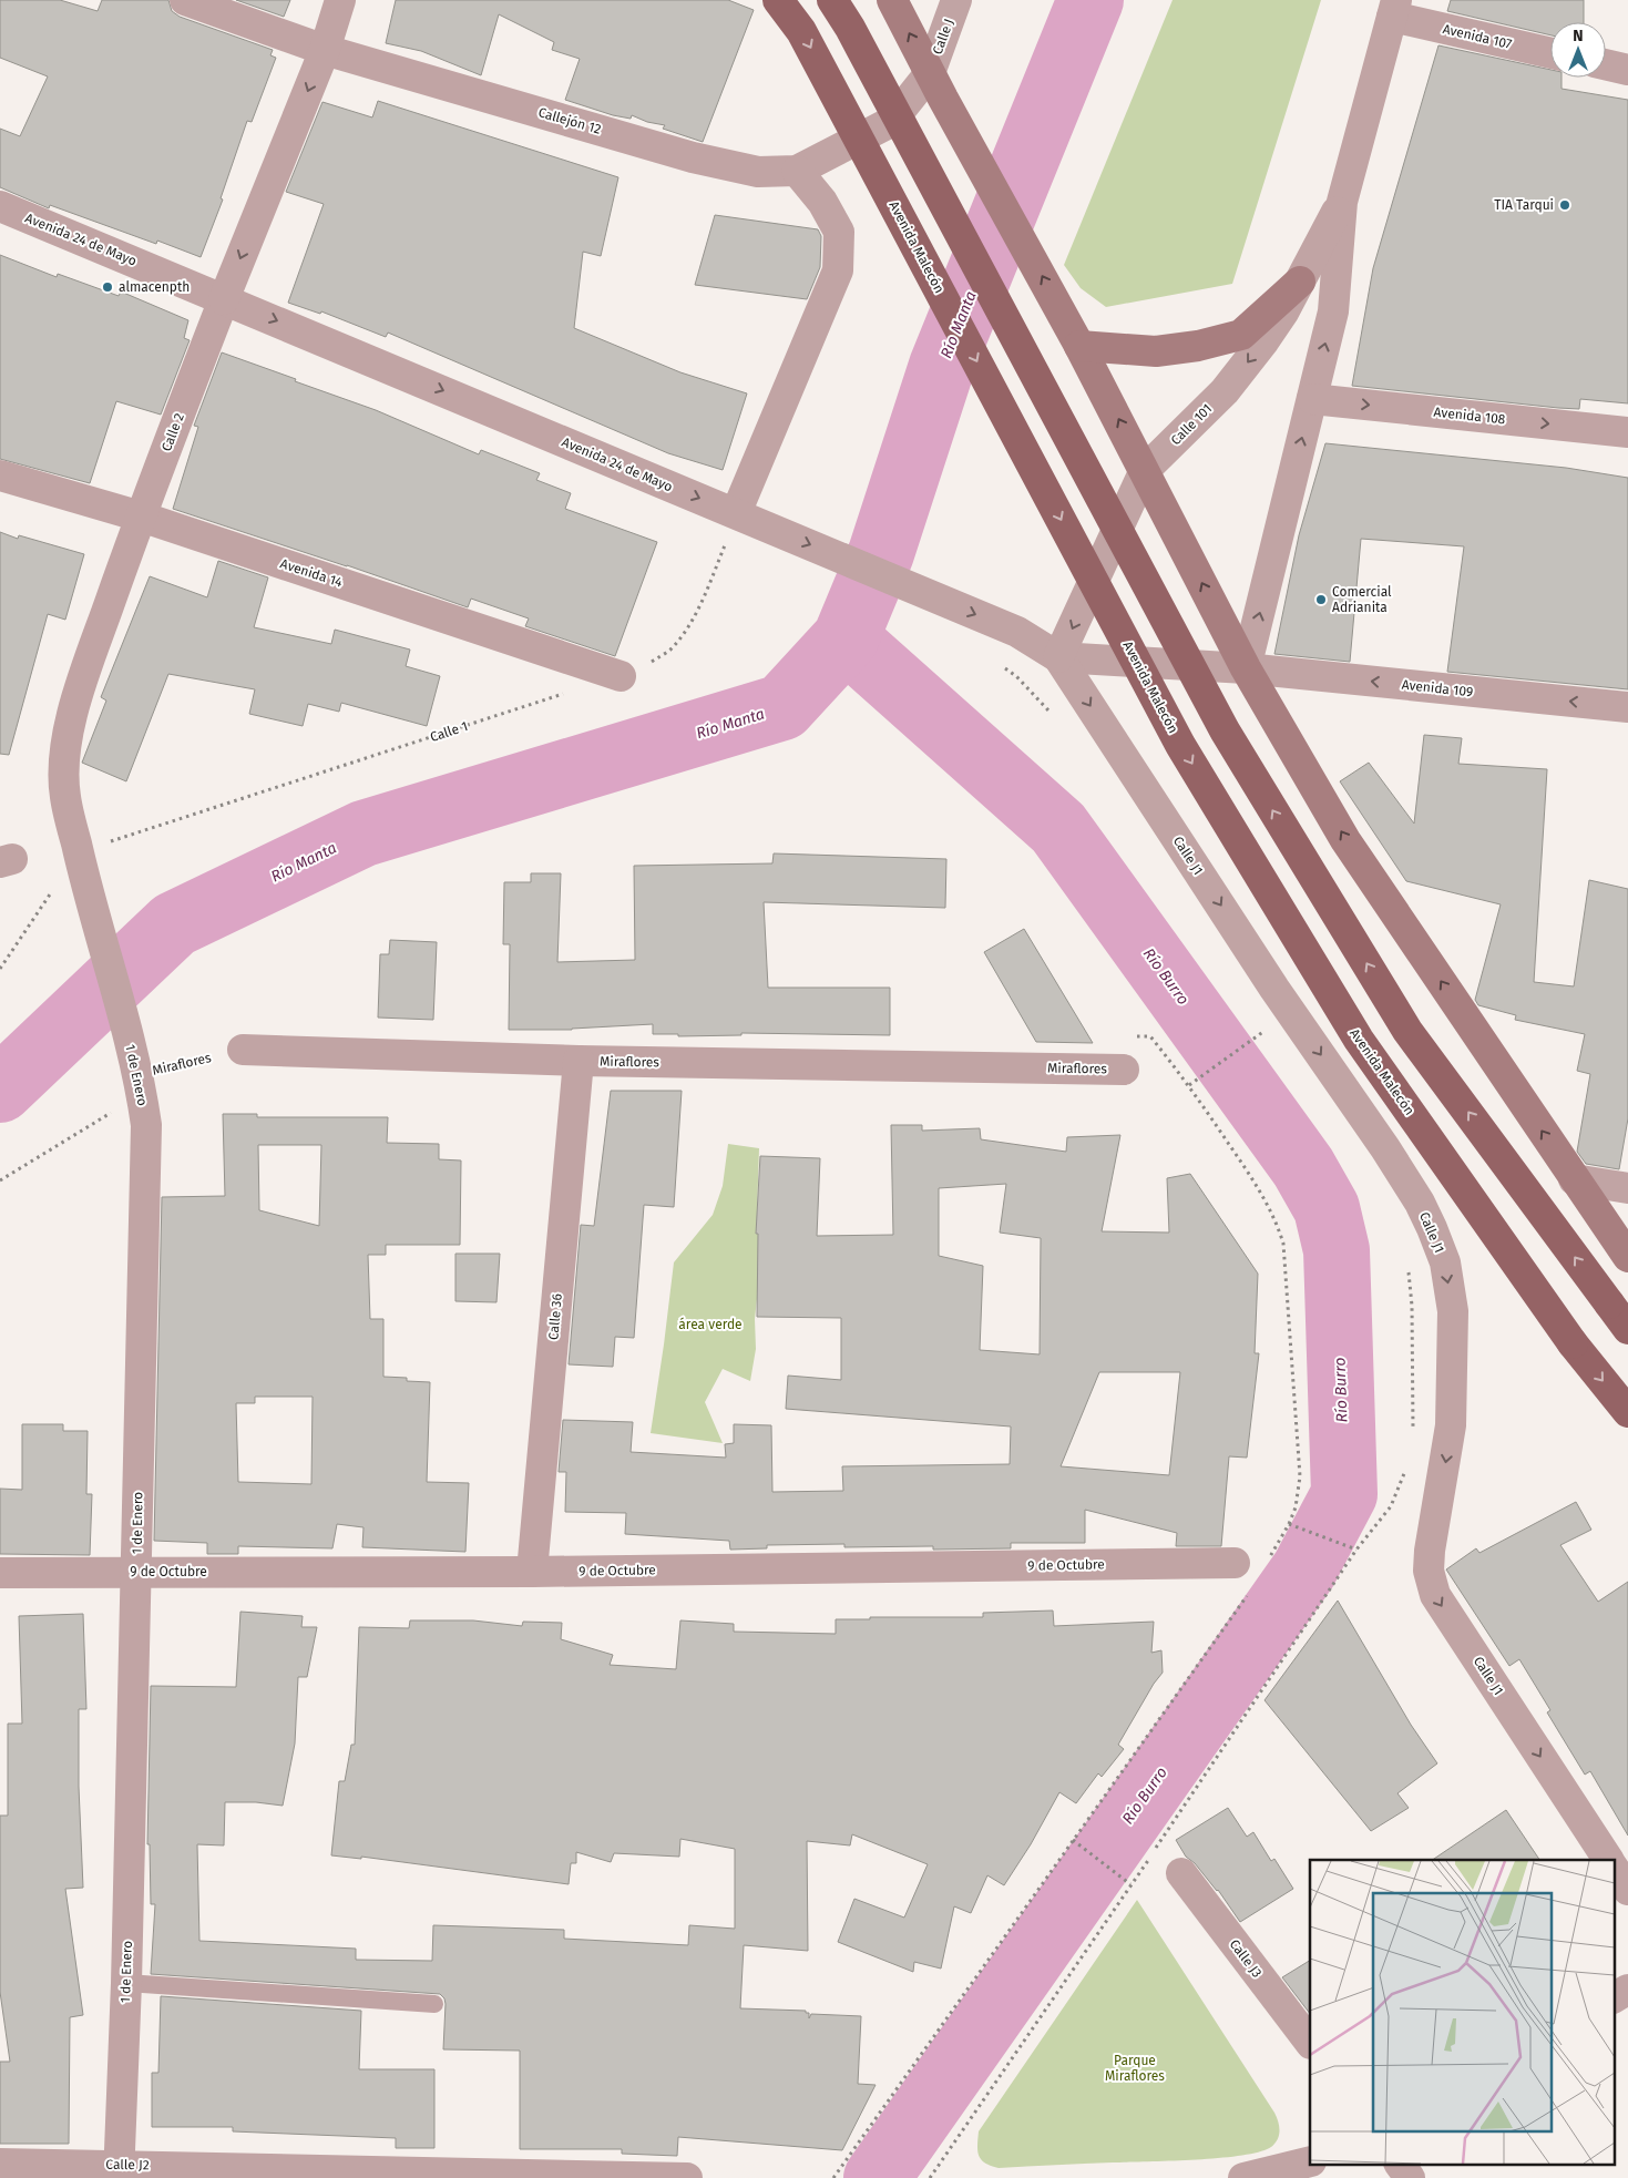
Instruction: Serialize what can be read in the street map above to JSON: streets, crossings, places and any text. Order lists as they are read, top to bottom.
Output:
{
  "streets": {
    "main road": ["Avenida Malecón"],
    "street": [
      "Calle J",
      "Avenida 107",
      "Callejón 12",
      "Avenida 24 de Mayo",
      "Avenida 108",
      "Calle 101",
      "Calle 2",
      "Avenida 14",
      "Avenida 109",
      "Calle J1",
      "Miraflores",
      "1 de Enero",
      "Calle 36",
      "9 de Octubre",
      "Calle J3",
      "Calle J2"
    ],
    "path": ["Calle 1"]
  },
  "crossings": [
    ["Calle J", "Callejón 12"],
    ["Avenida 107", "Calle 101"],
    ["Callejón 12", "Calle 2"],
    ["Avenida 24 de Mayo", "Calle 101"],
    ["Avenida 24 de Mayo", "Calle 2"],
    ["Avenida 24 de Mayo", "Avenida 109"],
    ["Avenida 24 de Mayo", "Calle J1"],
    ["Avenida 108", "Calle 101"],
    ["Calle 101", "Avenida 109"],
    ["Calle 101", "Calle J1"],
    ["Calle 2", "Avenida 14"],
    ["Calle 2", "Calle 1"],
    ["Calle 2", "1 de Enero"],
    ["Calle 1", "1 de Enero"],
    ["Miraflores", "1 de Enero"],
    ["Miraflores", "Calle 36"],
    ["1 de Enero", "9 de Octubre"],
    ["1 de Enero", "Calle J2"],
    ["Calle 36", "9 de Octubre"]
  ],
  "one_way": [
    "Avenida 24 de Mayo",
    "Avenida 108",
    "Avenida 109",
    "Calle J1"
  ],
  "water": ["Río Manta", "Río Burro"],
  "parks": ["área verde", "Parque Miraflores"],
  "places": ["TIA Tarqui", "almacenpth", "Comercial Adrianita"],
  "north": "top"
}
